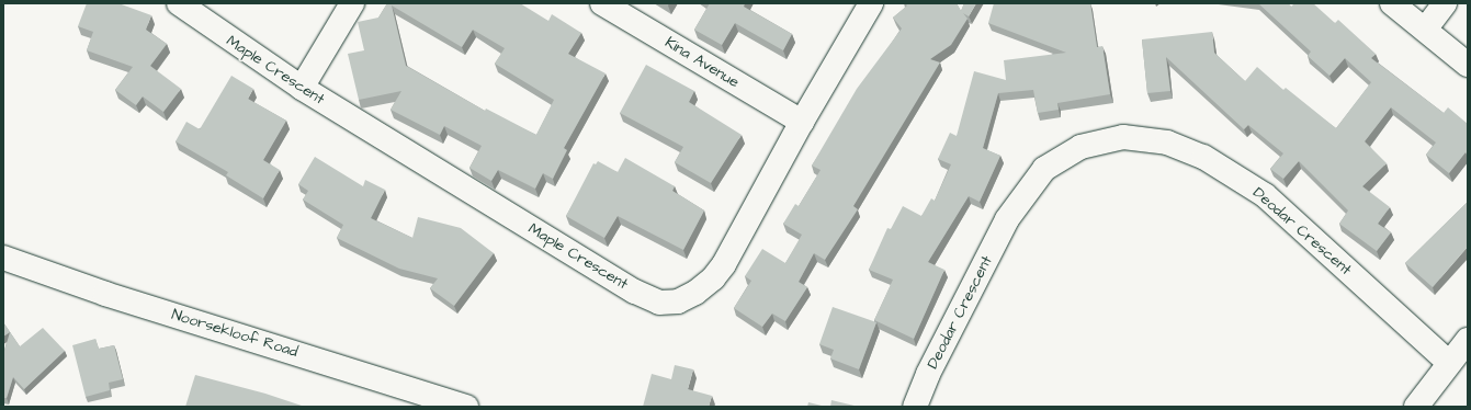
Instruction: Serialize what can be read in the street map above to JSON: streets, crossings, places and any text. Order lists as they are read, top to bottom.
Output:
{
  "streets": {
    "street": [
      "Kina Avenue",
      "Maple Crescent",
      "Deodar Crescent",
      "Noorsekloof Road"
    ]
  },
  "crossings": [
    ["Kina Avenue", "Maple Crescent"]
  ]
}
